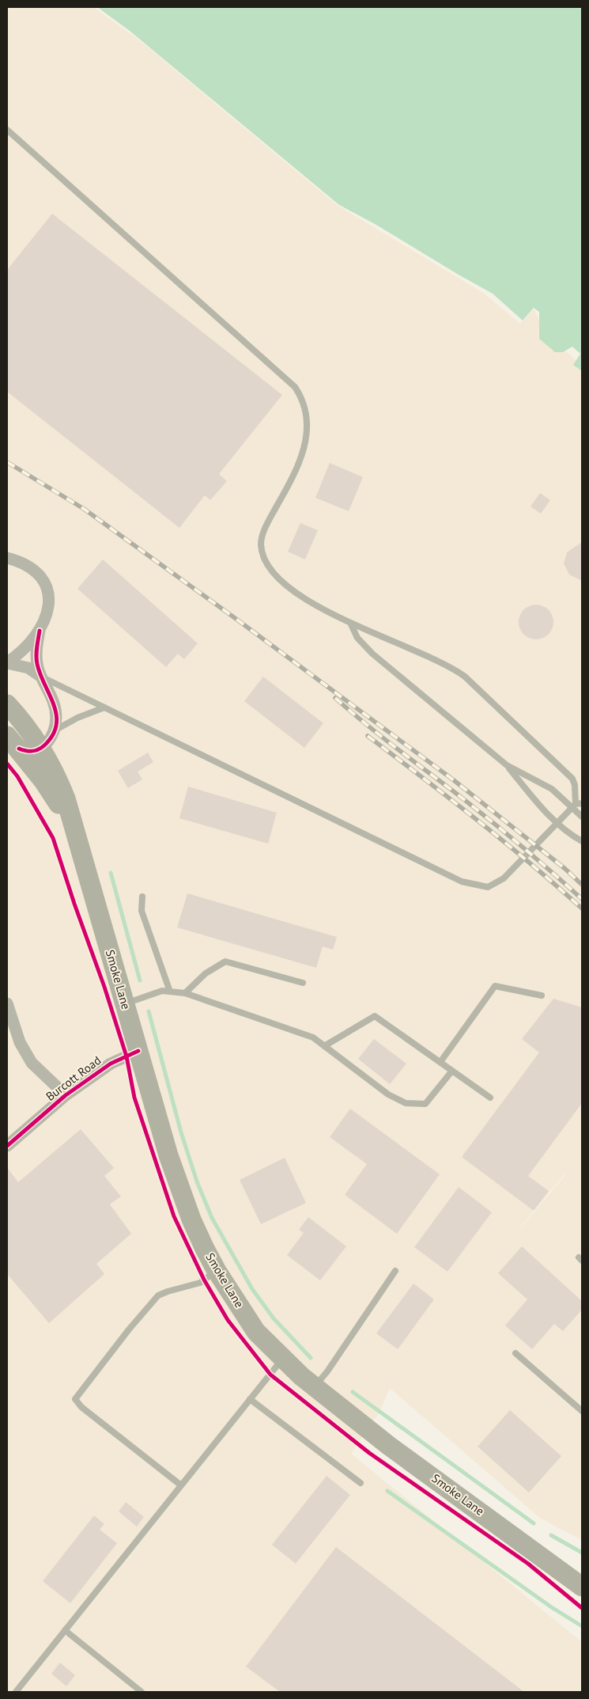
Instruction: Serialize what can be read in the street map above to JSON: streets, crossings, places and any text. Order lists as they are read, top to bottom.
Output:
{
  "streets": {
    "highway": ["Smoke Lane"],
    "street": ["Burcott Road"]
  },
  "crossings": [
    ["Smoke Lane", "Burcott Road"]
  ]
}
